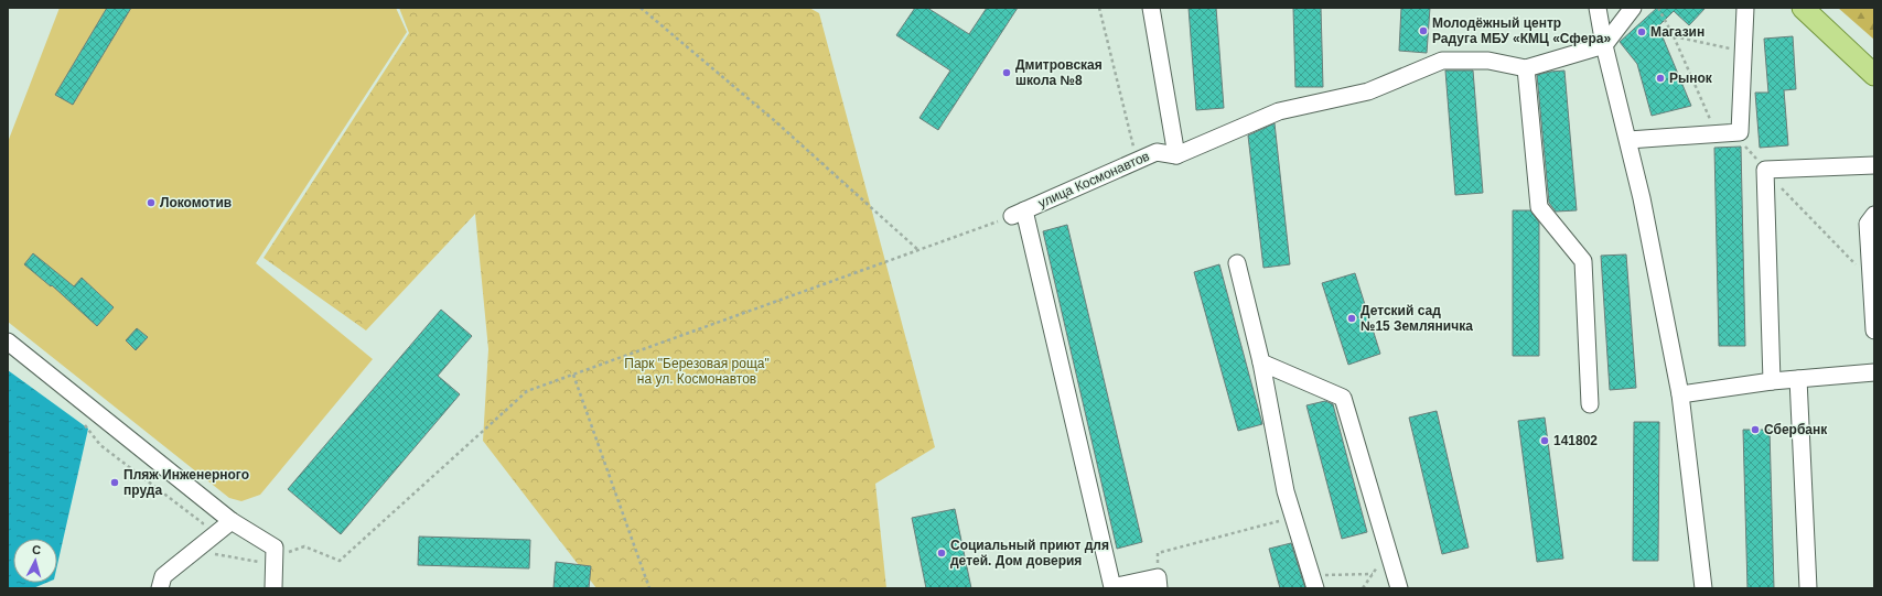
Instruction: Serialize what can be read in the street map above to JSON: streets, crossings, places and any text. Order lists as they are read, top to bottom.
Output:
{
  "streets": {
    "street": ["улица Космонавтов"]
  },
  "parks": ["Парк \"Березовая роща\" на ул. Космонавтов"],
  "places": [
    "Молодёжный центр Радуга МБУ «КМЦ «Сфера»",
    "Магазин",
    "Дмитровская школа №8",
    "Рынок",
    "Локомотив",
    "Детский сад №15 Земляничка",
    "Сбербанк",
    "141802",
    "Пляж Инженерного пруда",
    "Социальный приют для детей. Дом доверия"
  ],
  "north": "top"
}
